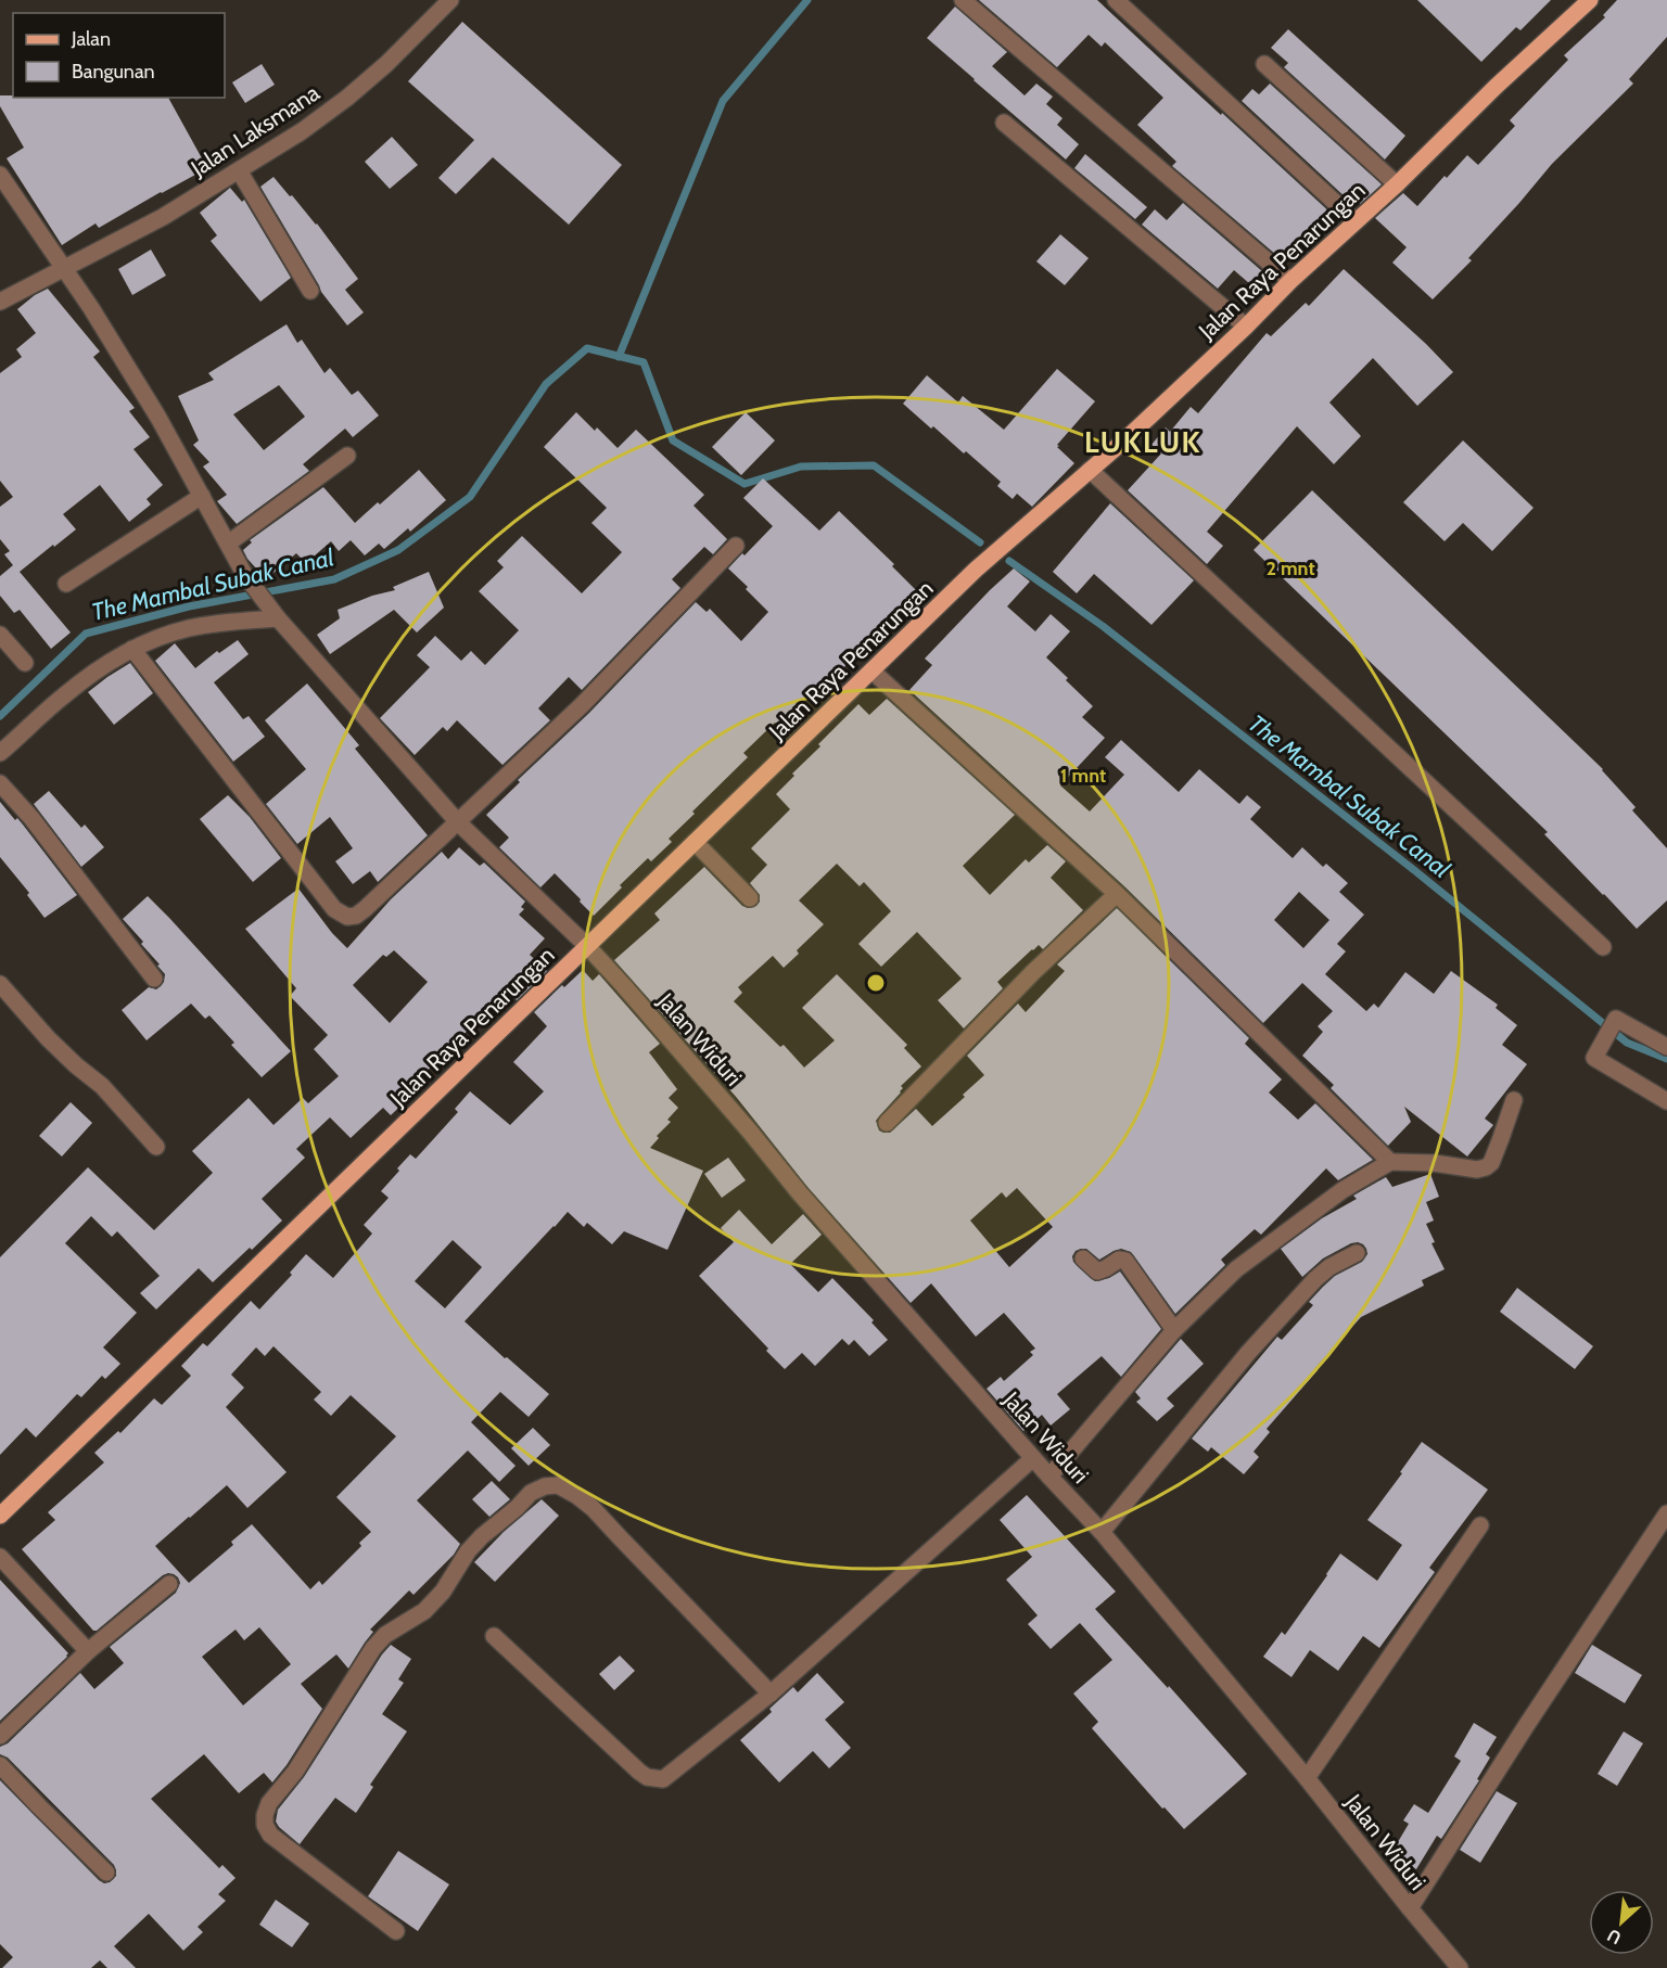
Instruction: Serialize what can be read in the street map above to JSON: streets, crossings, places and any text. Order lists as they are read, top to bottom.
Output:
{
  "streets": {
    "main road": ["Jalan Raya Penarungan"],
    "street": ["Jalan Laksmana", "Jalan Widuri"]
  },
  "crossings": [
    ["Jalan Laksmana", "Jalan Widuri"],
    ["Jalan Raya Penarungan", "Jalan Widuri"]
  ],
  "districts": ["LUKLUK"],
  "water": ["The Mambal Subak Canal"],
  "legend": ["Jalan", "Bangunan"],
  "north": "bottom left",
  "rings": ["2 mnt", "1 mnt"]
}
